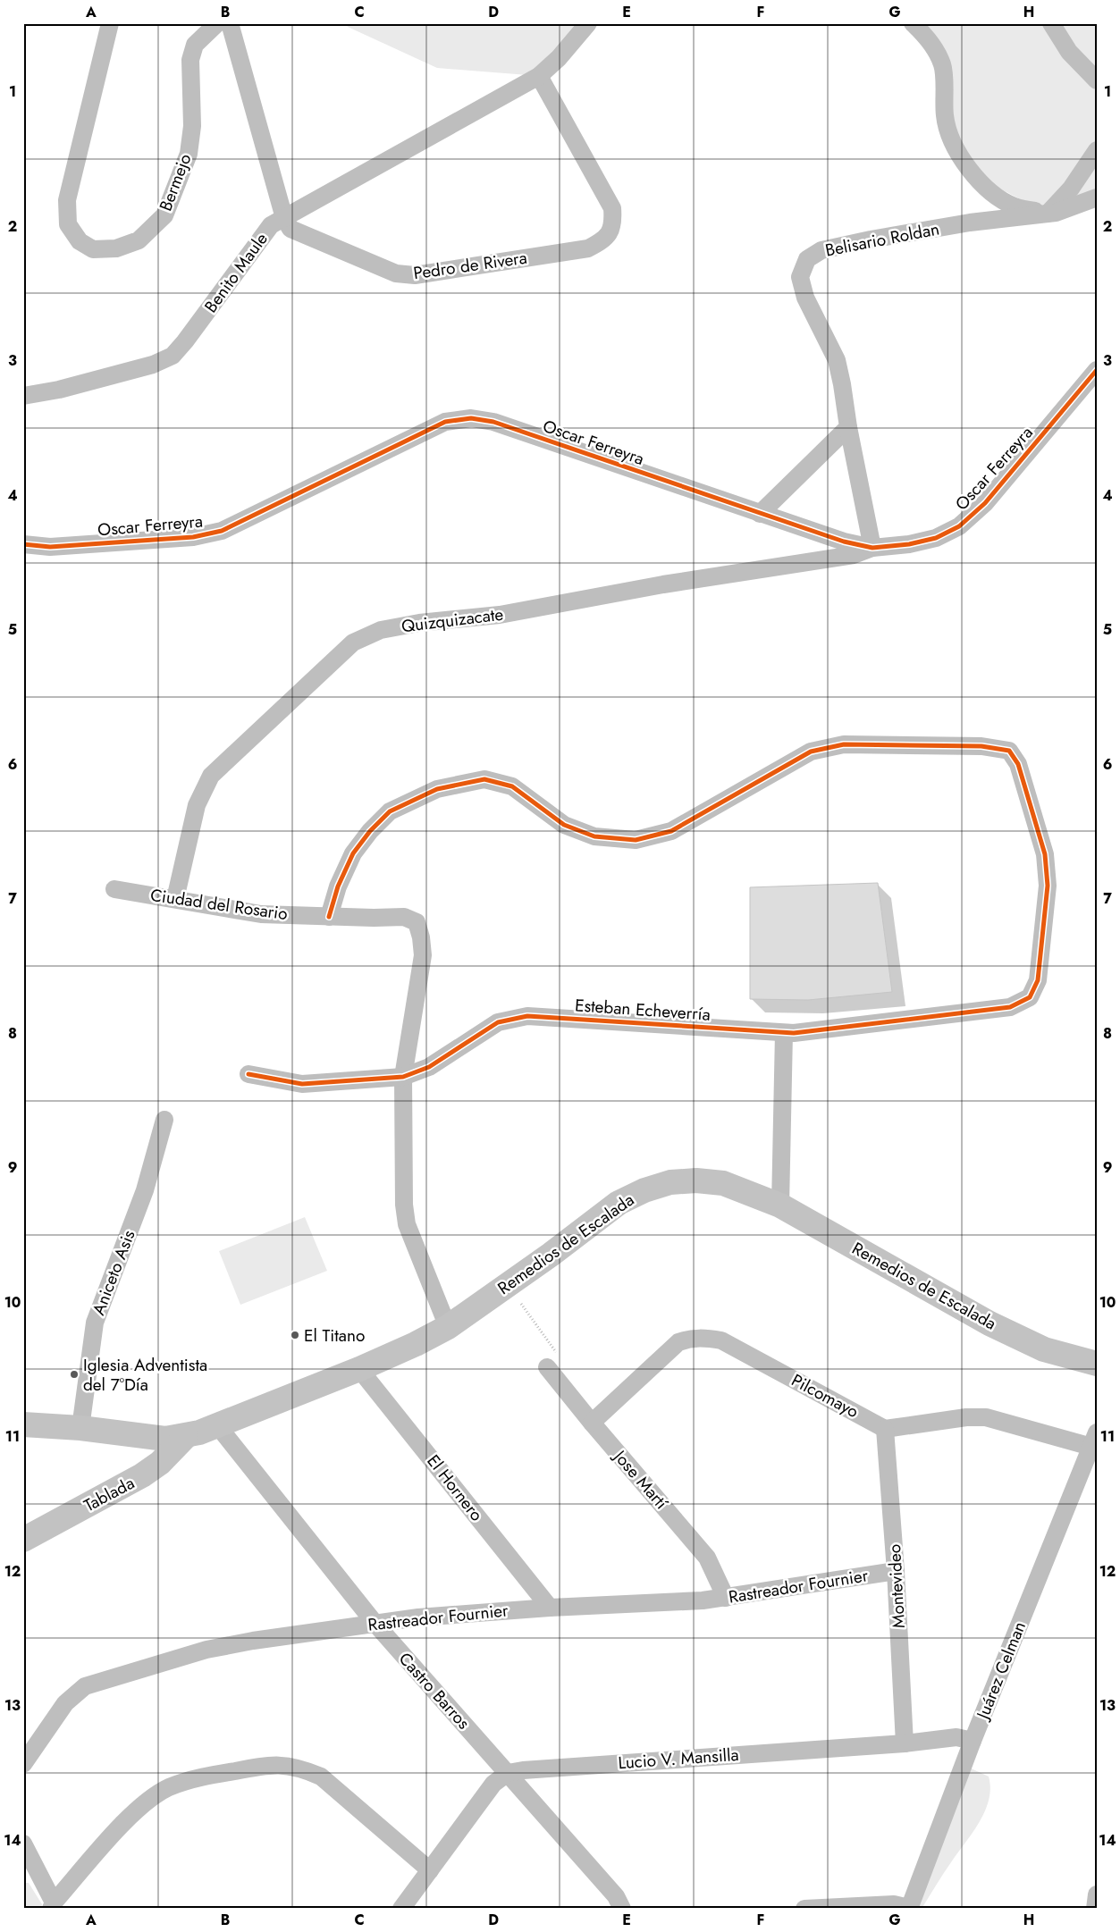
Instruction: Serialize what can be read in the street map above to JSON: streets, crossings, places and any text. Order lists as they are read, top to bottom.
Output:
{
  "streets": {
    "main road": ["Remedios de Escalada", "Tablada"],
    "street": [
      "Bermejo",
      "Belisario Roldan",
      "Pedro de Rivera",
      "Benito Maule",
      "Oscar Ferreyra",
      "Quizquizacate",
      "Ciudad del Rosario",
      "Esteban Echeverría",
      "Aniceto Asis",
      "Pilcomayo",
      "Jose Martí",
      "El Hornero",
      "Rastreador Fournier",
      "Montevideo",
      "Juárez Celman",
      "Castro Barros",
      "Lucio V. Mansilla"
    ]
  },
  "crossings": [
    ["Belisario Roldan", "Oscar Ferreyra"],
    ["Belisario Roldan", "Quizquizacate"],
    ["Pedro de Rivera", "Benito Maule"],
    ["Oscar Ferreyra", "Quizquizacate"],
    ["Quizquizacate", "Ciudad del Rosario"],
    ["Ciudad del Rosario", "Esteban Echeverría"],
    ["Ciudad del Rosario", "Remedios de Escalada"],
    ["Remedios de Escalada", "Aniceto Asis"],
    ["Remedios de Escalada", "El Hornero"],
    ["Remedios de Escalada", "Tablada"],
    ["Remedios de Escalada", "Castro Barros"],
    ["Pilcomayo", "Jose Martí"],
    ["Pilcomayo", "Montevideo"],
    ["Jose Martí", "Rastreador Fournier"],
    ["El Hornero", "Rastreador Fournier"],
    ["Rastreador Fournier", "Montevideo"],
    ["Rastreador Fournier", "Castro Barros"],
    ["Montevideo", "Lucio V. Mansilla"],
    ["Juárez Celman", "Lucio V. Mansilla"],
    ["Castro Barros", "Lucio V. Mansilla"]
  ],
  "places": ["El Titano", "Iglesia Adventista del 7°Día"],
  "grid": {
    "columns": [
      "A",
      "B",
      "C",
      "D",
      "E",
      "F",
      "G",
      "H"
    ],
    "rows": [
      "1",
      "2",
      "3",
      "4",
      "5",
      "6",
      "7",
      "8",
      "9",
      "10",
      "11",
      "12",
      "13",
      "14"
    ]
  }
}
